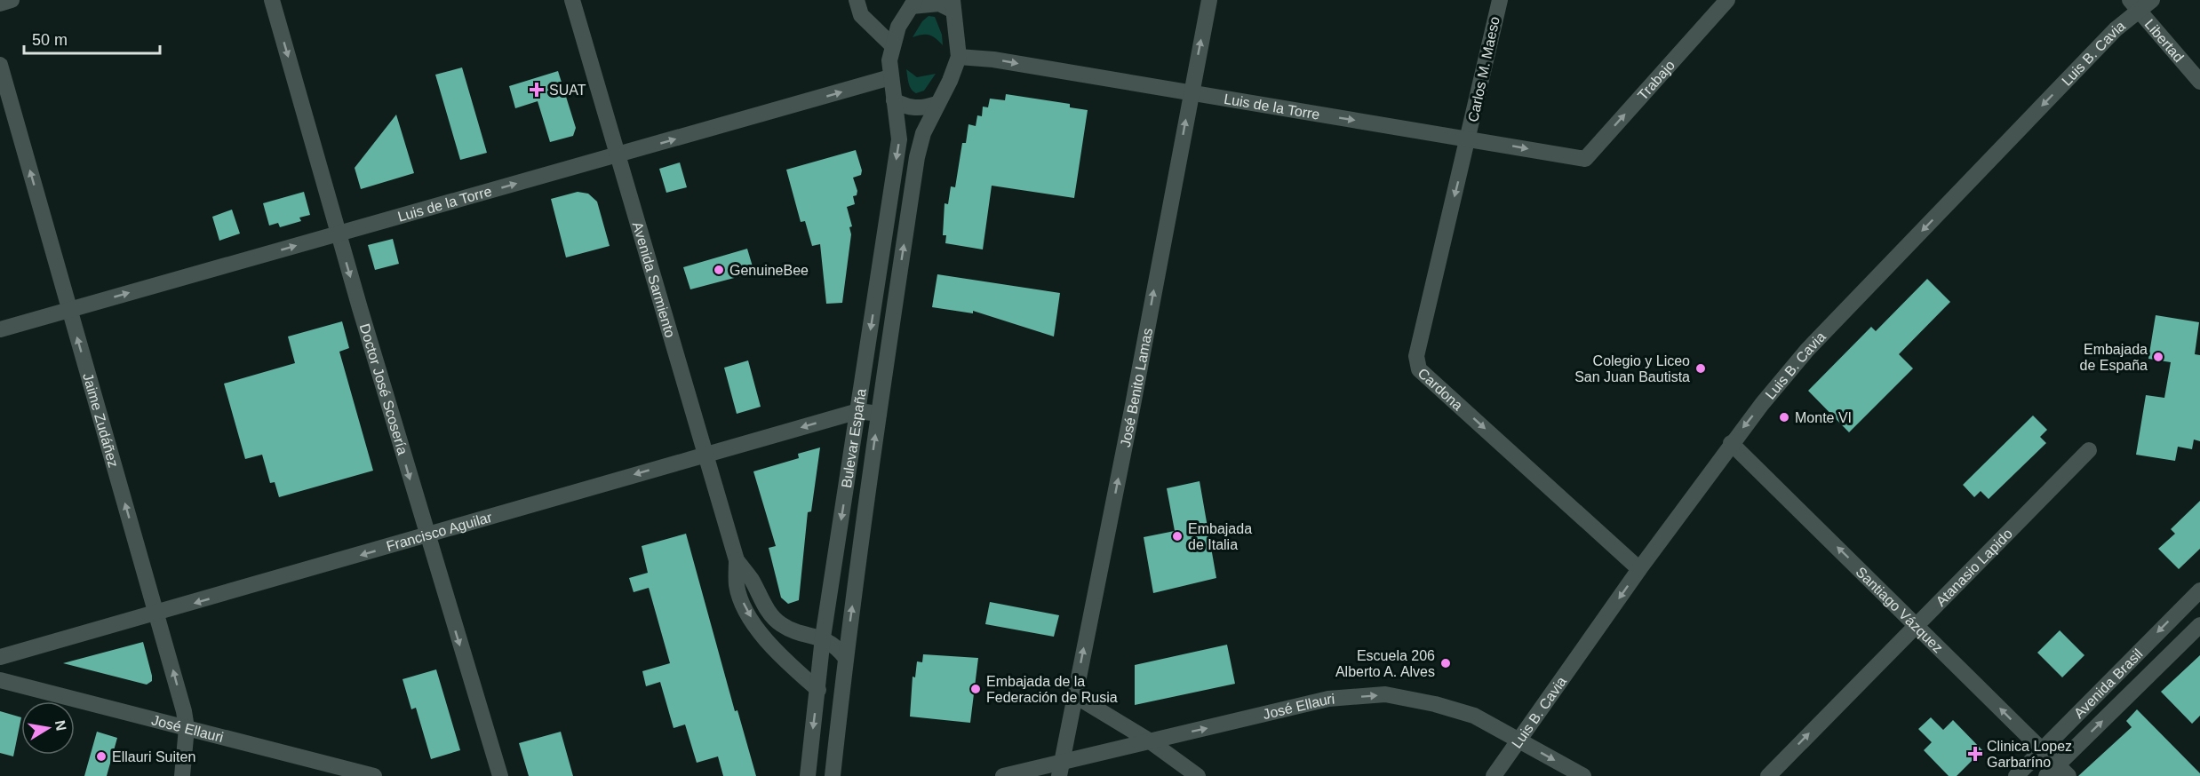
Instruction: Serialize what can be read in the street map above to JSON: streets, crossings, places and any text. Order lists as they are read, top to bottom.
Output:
{
  "streets": {
    "street": [
      "Libertad",
      "Luis B. Cavia",
      "Carlos M. Maeso",
      "Trabajo",
      "Luis de la Torre",
      "Avenida Sarmiento",
      "José Benito Lamas",
      "Doctor José Scosería",
      "Cardona",
      "Jaime Zudáñez",
      "Bulevar España",
      "Francisco Aguilar",
      "Atanasio Lapido",
      "Santiago Vázquez",
      "Avenida Brasil",
      "José Ellauri"
    ]
  },
  "crossings": [
    ["Libertad", "Luis B. Cavia"],
    ["Luis B. Cavia", "Cardona"],
    ["Luis B. Cavia", "Santiago Vázquez"],
    ["Luis B. Cavia", "José Ellauri"],
    ["Carlos M. Maeso", "Luis de la Torre"],
    ["Carlos M. Maeso", "Cardona"],
    ["Trabajo", "Luis de la Torre"],
    ["Luis de la Torre", "Avenida Sarmiento"],
    ["Luis de la Torre", "José Benito Lamas"],
    ["Luis de la Torre", "Doctor José Scosería"],
    ["Luis de la Torre", "Cardona"],
    ["Luis de la Torre", "Jaime Zudáñez"],
    ["Luis de la Torre", "Bulevar España"],
    ["Avenida Sarmiento", "Bulevar España"],
    ["Avenida Sarmiento", "Francisco Aguilar"],
    ["José Benito Lamas", "José Ellauri"],
    ["Doctor José Scosería", "Francisco Aguilar"],
    ["Jaime Zudáñez", "Francisco Aguilar"],
    ["Jaime Zudáñez", "José Ellauri"],
    ["Bulevar España", "Francisco Aguilar"],
    ["Atanasio Lapido", "Santiago Vázquez"],
    ["Santiago Vázquez", "Avenida Brasil"]
  ],
  "one_way": [
    "Luis B. Cavia",
    "Trabajo",
    "Luis de la Torre",
    "José Benito Lamas",
    "Doctor José Scosería",
    "Cardona",
    "Jaime Zudáñez",
    "Francisco Aguilar",
    "Atanasio Lapido",
    "Santiago Vázquez",
    "José Ellauri"
  ],
  "places": {
    "health": ["SUAT", "Clinica Lopez Garbaríno"],
    "other": [
      "GenuineBee",
      "Embajada de España",
      "Colegio y Liceo San Juan Bautista",
      "Monte VI",
      "Embajada de Italia",
      "Escuela 206 Alberto A. Alves",
      "Embajada de la Federación de Rusia",
      "Ellauri Suiten"
    ]
  },
  "scale_bar": "50 m",
  "north": "right"
}
